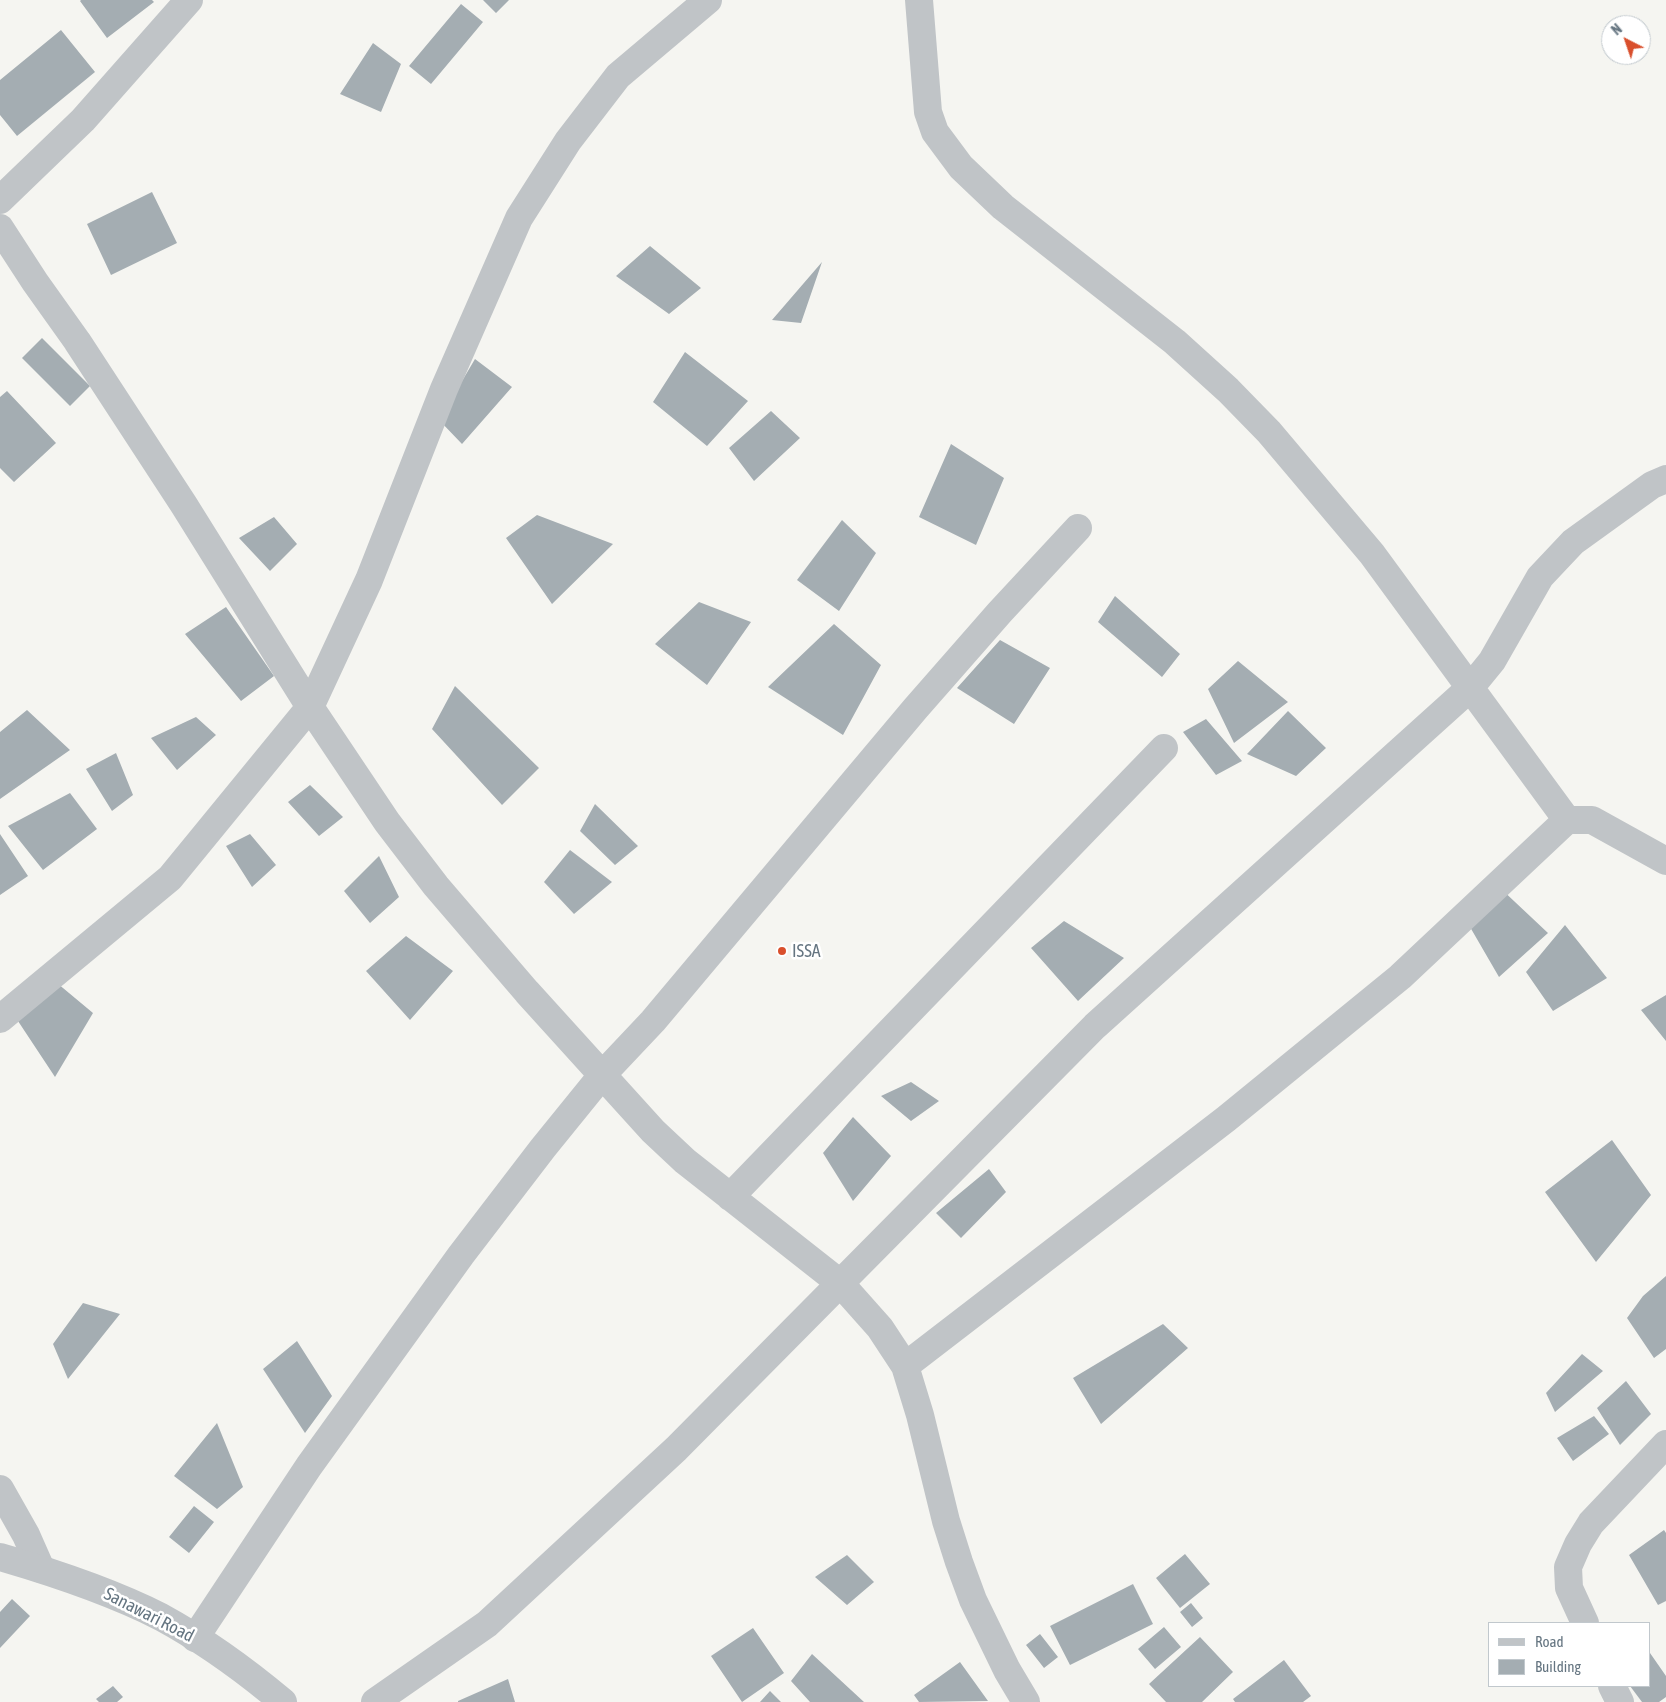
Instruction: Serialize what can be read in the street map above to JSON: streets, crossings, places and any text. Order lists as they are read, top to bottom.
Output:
{
  "streets": {
    "street": ["Sanawari Road"]
  },
  "places": ["ISSA"],
  "legend": ["Road", "Building"],
  "north": "top left"
}
